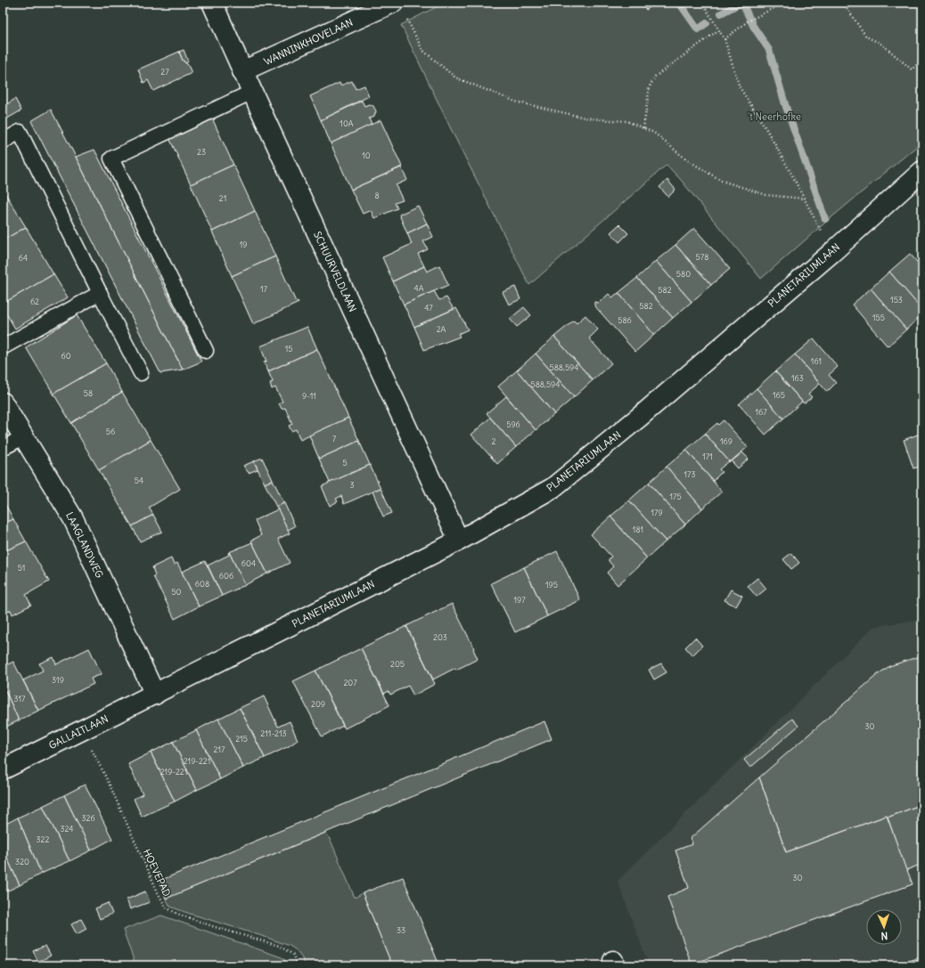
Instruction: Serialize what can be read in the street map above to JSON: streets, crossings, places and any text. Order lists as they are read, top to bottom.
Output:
{
  "streets": {
    "street": [
      "WANNINKHOVELAAN",
      "SCHUURVELDLAAN",
      "PLANETARIUMLAAN",
      "LAAGLANDWEG",
      "GALLAITLAAN"
    ],
    "path": ["HOEVEPAD"]
  },
  "crossings": [
    ["WANNINKHOVELAAN", "SCHUURVELDLAAN"],
    ["SCHUURVELDLAAN", "PLANETARIUMLAAN"],
    ["PLANETARIUMLAAN", "LAAGLANDWEG"],
    ["PLANETARIUMLAAN", "GALLAITLAAN"],
    ["LAAGLANDWEG", "GALLAITLAAN"],
    ["GALLAITLAAN", "HOEVEPAD"]
  ],
  "parks": ["'t Neerhofke"],
  "house_numbers": [
    "27",
    "10A",
    "23",
    "10",
    "8",
    "21",
    "19",
    "578",
    "64",
    "580",
    "4A",
    "17",
    "582",
    "153",
    "62",
    "582",
    "47",
    "155",
    "586",
    "2A",
    "15",
    "60",
    "161",
    "588,594",
    "163",
    "588,594",
    "58",
    "165",
    "9-11",
    "167",
    "596",
    "56",
    "7",
    "2",
    "169",
    "171",
    "5",
    "173",
    "54",
    "3",
    "175",
    "179",
    "181",
    "604",
    "51",
    "606",
    "608",
    "195",
    "50",
    "197",
    "203",
    "205",
    "319",
    "207",
    "317",
    "209",
    "30",
    "211-213",
    "215",
    "217",
    "219-221",
    "219-221",
    "326",
    "324",
    "322",
    "320",
    "30",
    "33"
  ],
  "north": "bottom"
}
